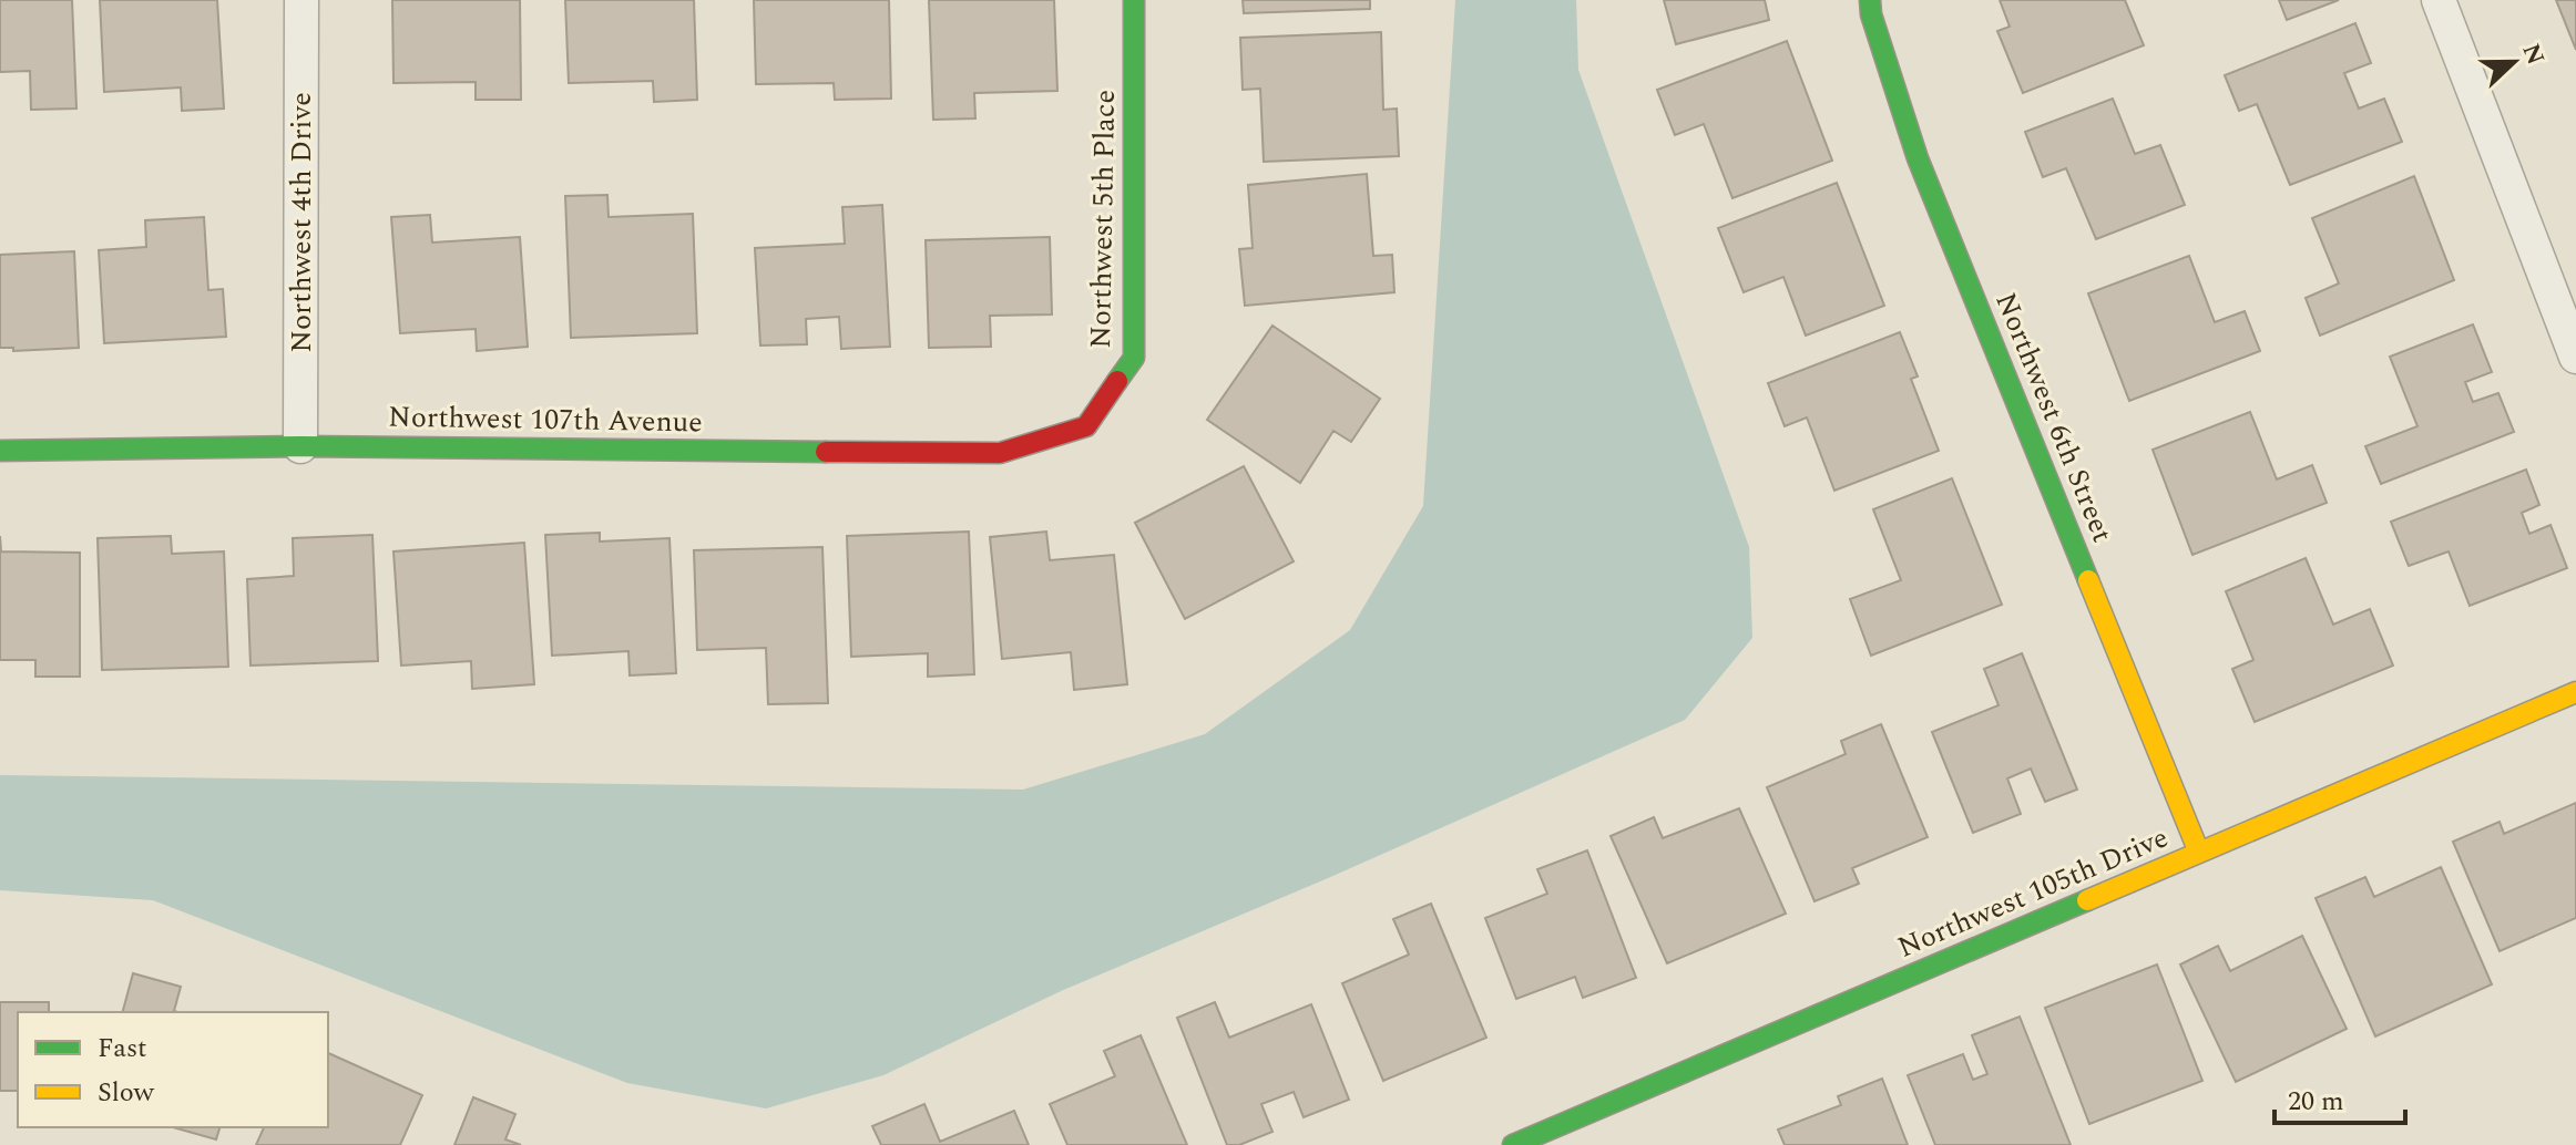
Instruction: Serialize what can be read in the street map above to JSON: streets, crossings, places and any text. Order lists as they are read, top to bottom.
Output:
{
  "streets": {
    "street": [
      "Northwest 5th Place",
      "Northwest 4th Drive",
      "Northwest 6th Street",
      "Northwest 107th Avenue",
      "Northwest 105th Drive"
    ]
  },
  "crossings": [
    ["Northwest 5th Place", "Northwest 107th Avenue"],
    ["Northwest 4th Drive", "Northwest 107th Avenue"],
    ["Northwest 6th Street", "Northwest 105th Drive"]
  ],
  "legend": ["Fast", "Slow"],
  "scale_bar": "20 m",
  "north": "right"
}
